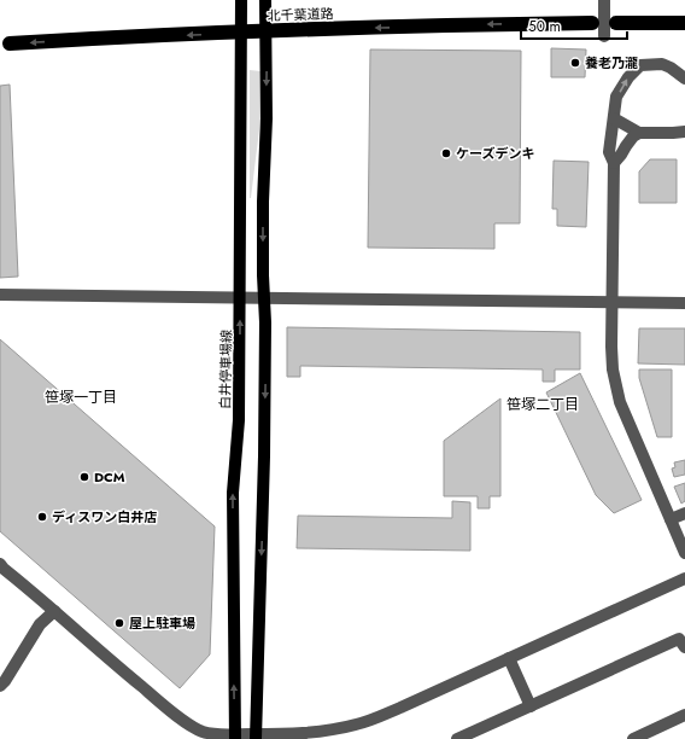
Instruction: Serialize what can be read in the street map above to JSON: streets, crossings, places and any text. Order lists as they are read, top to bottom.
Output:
{
  "streets": {
    "highway": ["北千葉道路"],
    "main road": ["白井停車場線"]
  },
  "crossings": [
    ["北千葉道路", "白井停車場線"]
  ],
  "one_way": ["北千葉道路"],
  "districts": ["笹塚一丁目", "笹塚二丁目"],
  "places": [
    "養老乃瀧",
    "ケーズデンキ",
    "DCM",
    "ディスワン白井店",
    "屋上駐車場"
  ],
  "scale_bar": "50 m"
}
